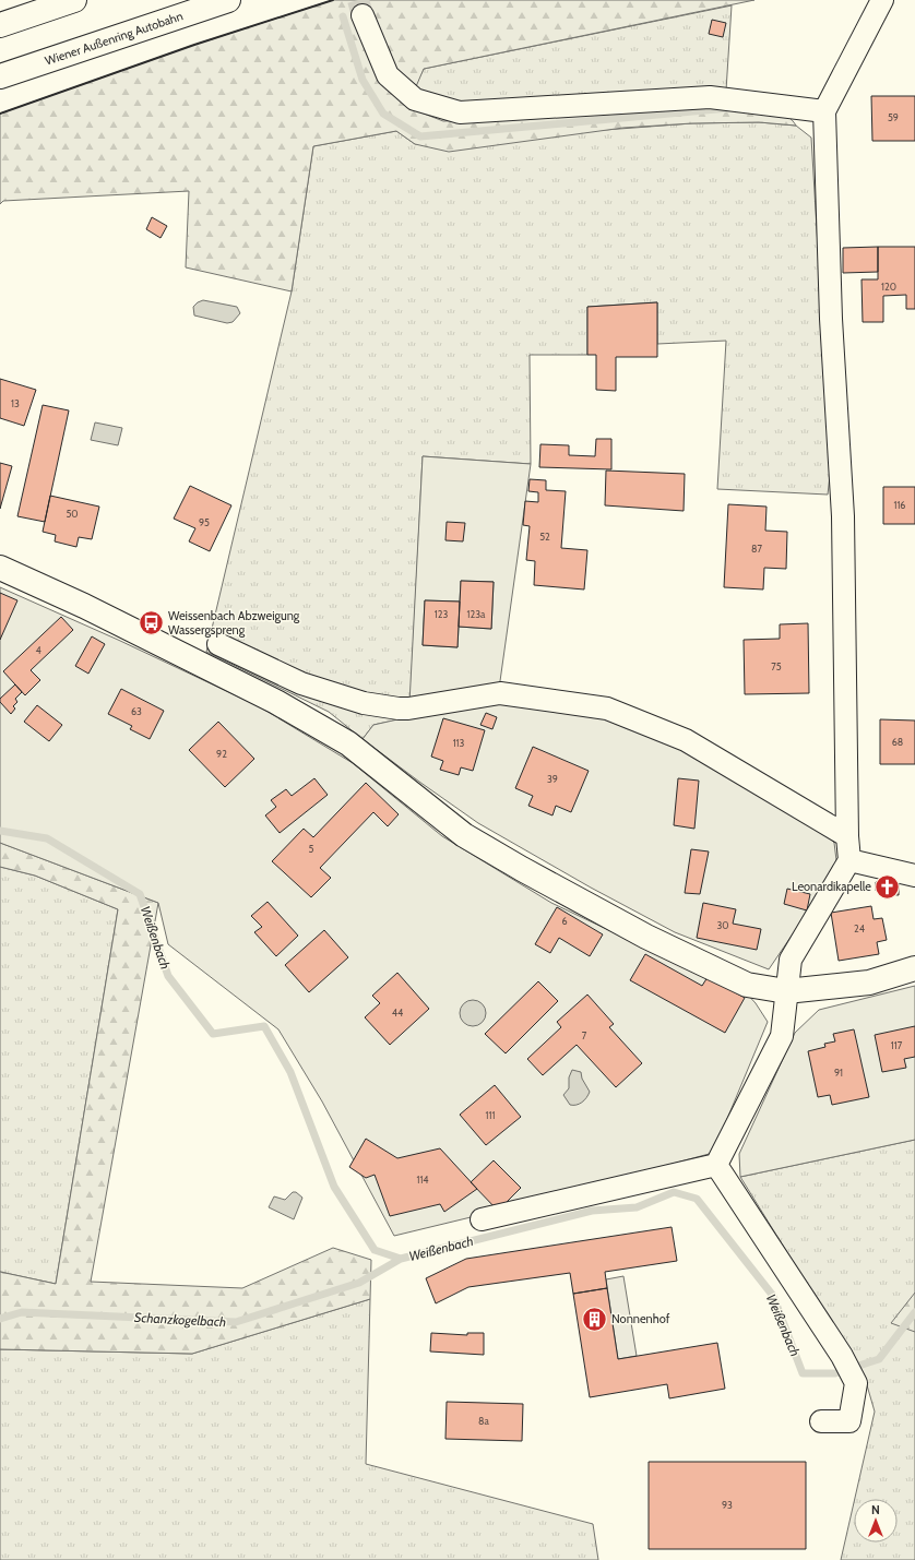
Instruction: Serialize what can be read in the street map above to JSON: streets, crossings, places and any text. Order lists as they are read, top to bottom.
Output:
{
  "streets": {
    "main road": ["Wiener Außenring Autobahn"]
  },
  "water": ["Weißenbach", "Schanzkogelbach"],
  "places": {
    "bus stop": ["Weissenbach Abzweigung Wassergspreng"],
    "church": ["Leonardikapelle"],
    "building": ["Nonnenhof"]
  },
  "house_numbers": [
    "59",
    "120",
    "13",
    "116",
    "50",
    "95",
    "52",
    "87",
    "123",
    "123a",
    "4",
    "75",
    "63",
    "68",
    "113",
    "92",
    "39",
    "5",
    "6",
    "30",
    "24",
    "44",
    "7",
    "117",
    "91",
    "111",
    "114",
    "8a",
    "93"
  ],
  "north": "top"
}
